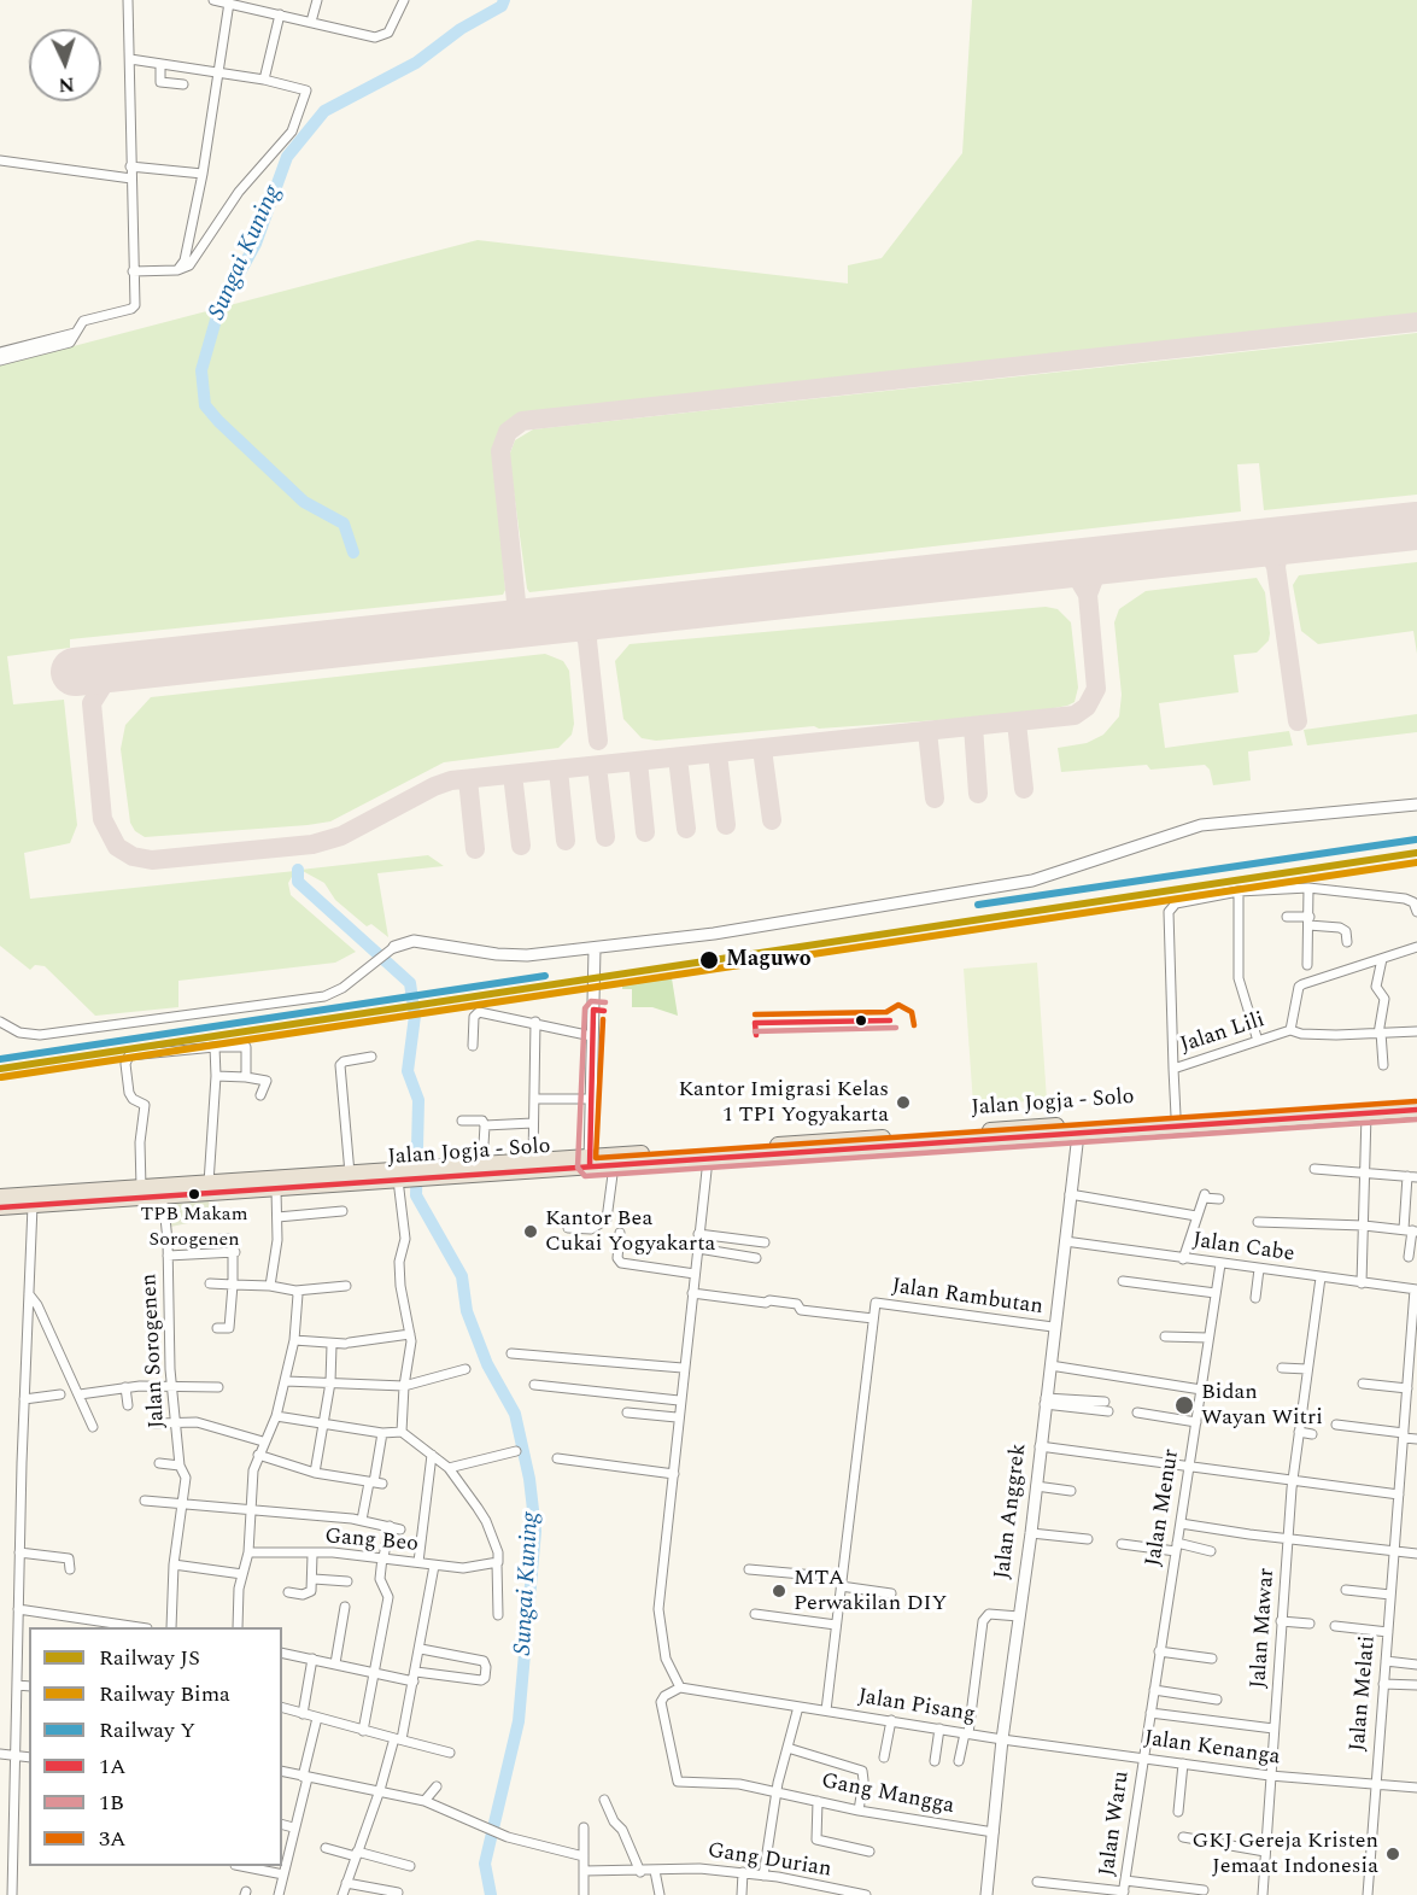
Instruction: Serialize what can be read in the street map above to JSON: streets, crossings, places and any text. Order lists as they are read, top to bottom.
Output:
{
  "streets": {
    "highway": ["Jalan Jogja - Solo"],
    "street": [
      "Jalan Lili",
      "Jalan Cabe",
      "Jalan Rambutan",
      "Jalan Sorogenen",
      "Jalan Menur",
      "Jalan Anggrek",
      "Gang Beo",
      "Jalan Mawar",
      "Jalan Melati",
      "Jalan Pisang",
      "Jalan Kenanga",
      "Gang Mangga",
      "Jalan Waru",
      "Gang Durian"
    ]
  },
  "crossings": [
    ["Jalan Lili", "Jalan Jogja - Solo"],
    ["Jalan Jogja - Solo", "Jalan Sorogenen"],
    ["Jalan Jogja - Solo", "Jalan Anggrek"],
    ["Jalan Cabe", "Jalan Menur"],
    ["Jalan Cabe", "Jalan Anggrek"],
    ["Jalan Cabe", "Jalan Mawar"],
    ["Jalan Cabe", "Jalan Melati"],
    ["Jalan Rambutan", "Jalan Anggrek"],
    ["Jalan Menur", "Jalan Kenanga"],
    ["Jalan Menur", "Jalan Waru"],
    ["Jalan Anggrek", "Jalan Pisang"],
    ["Jalan Anggrek", "Jalan Kenanga"],
    ["Jalan Anggrek", "Gang Mangga"],
    ["Jalan Mawar", "Jalan Kenanga"],
    ["Jalan Melati", "Jalan Kenanga"],
    ["Jalan Pisang", "Jalan Kenanga"],
    ["Jalan Pisang", "Gang Mangga"],
    ["Jalan Kenanga", "Jalan Waru"]
  ],
  "water": ["Sungai Kuning"],
  "places": [
    "Maguwo",
    "Kantor Imigrasi Kelas 1 TPI Yogyakarta",
    "TPB Makam Sorogenen",
    "Kantor Bea Cukai Yogyakarta",
    "Bidan Wayan Witri",
    "MTA Perwakilan DIY",
    "GKJ Gereja Kristen Jemaat Indonesia"
  ],
  "lines": [
    "rail line Y",
    "rail line JS",
    "rail line Bima",
    "transit line 1B",
    "transit line 3A",
    "transit line 1A"
  ],
  "legend": [
    "Railway JS",
    "Railway Bima",
    "Railway Y",
    "1A",
    "1B",
    "3A"
  ],
  "north": "bottom"
}
